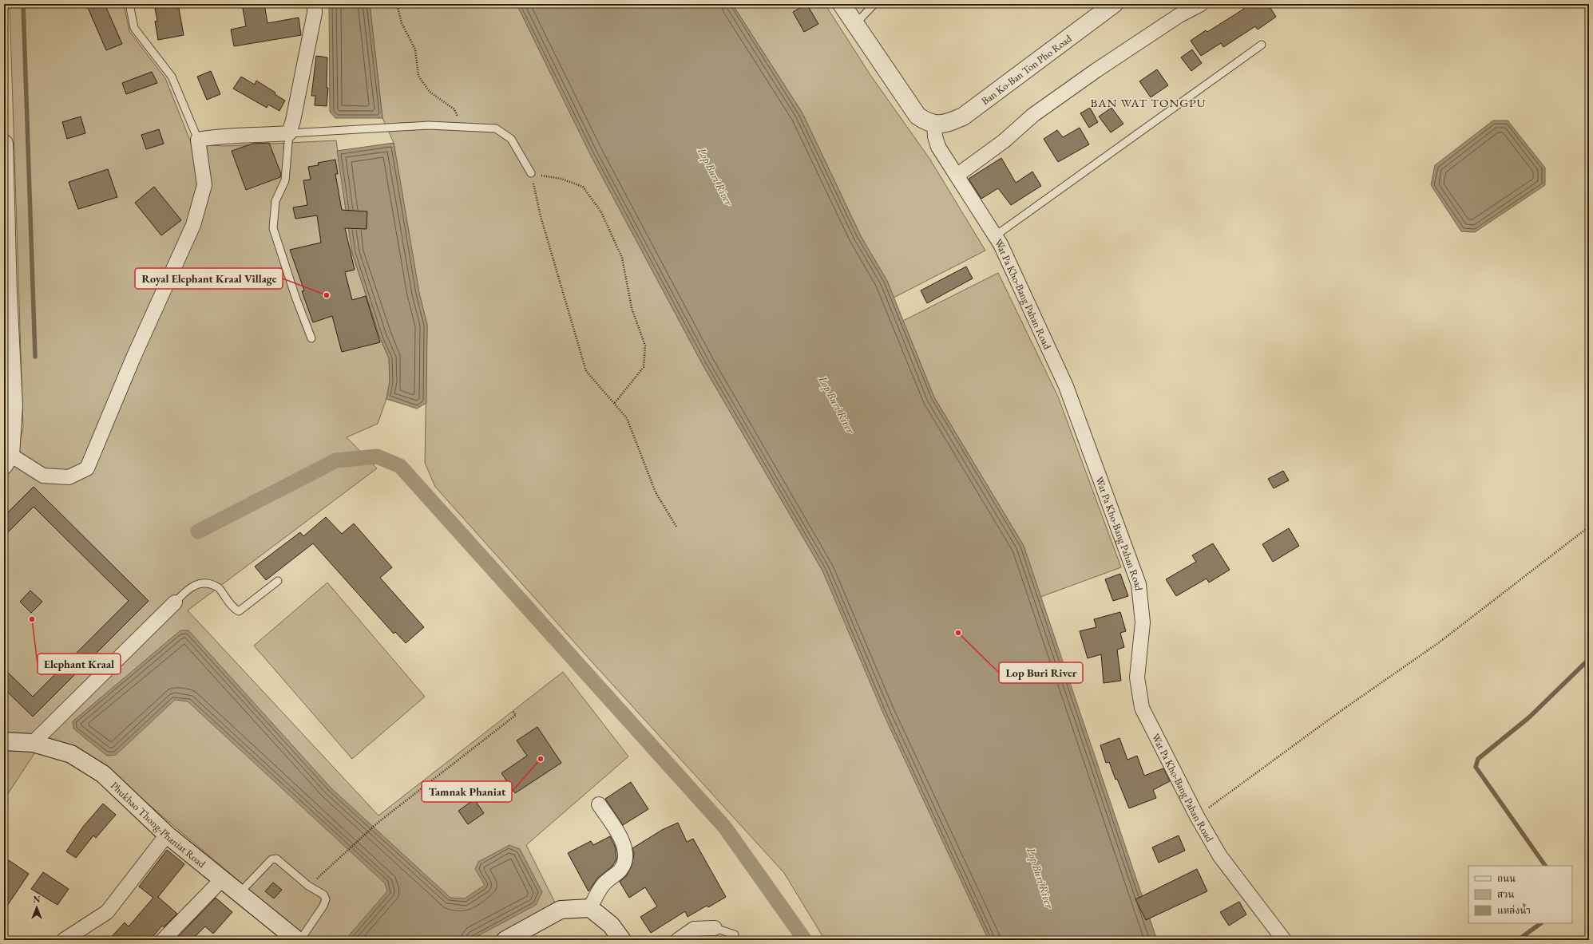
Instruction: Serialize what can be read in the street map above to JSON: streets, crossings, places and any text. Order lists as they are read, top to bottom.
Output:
{
  "streets": {
    "street": ["Ban Ko-Ban Ton Pho Road", "Wat Pa Kho-Bang Pahan Road", "Phukhao Thong-Phaniat Road"]
  },
  "crossings": [
    ["Ban Ko-Ban Ton Pho Road", "Wat Pa Kho-Bang Pahan Road"]
  ],
  "districts": ["BAN WAT TONGPU"],
  "water": ["Lop Buri River"],
  "places": [
    "Royal Elephant Kraal Village",
    "Elephant Kraal",
    "Lop Buri River",
    "Tamnak Phaniat"
  ],
  "legend": ["ถนน", "สวน", "แหล่งน้ำ"],
  "north": "top"
}
